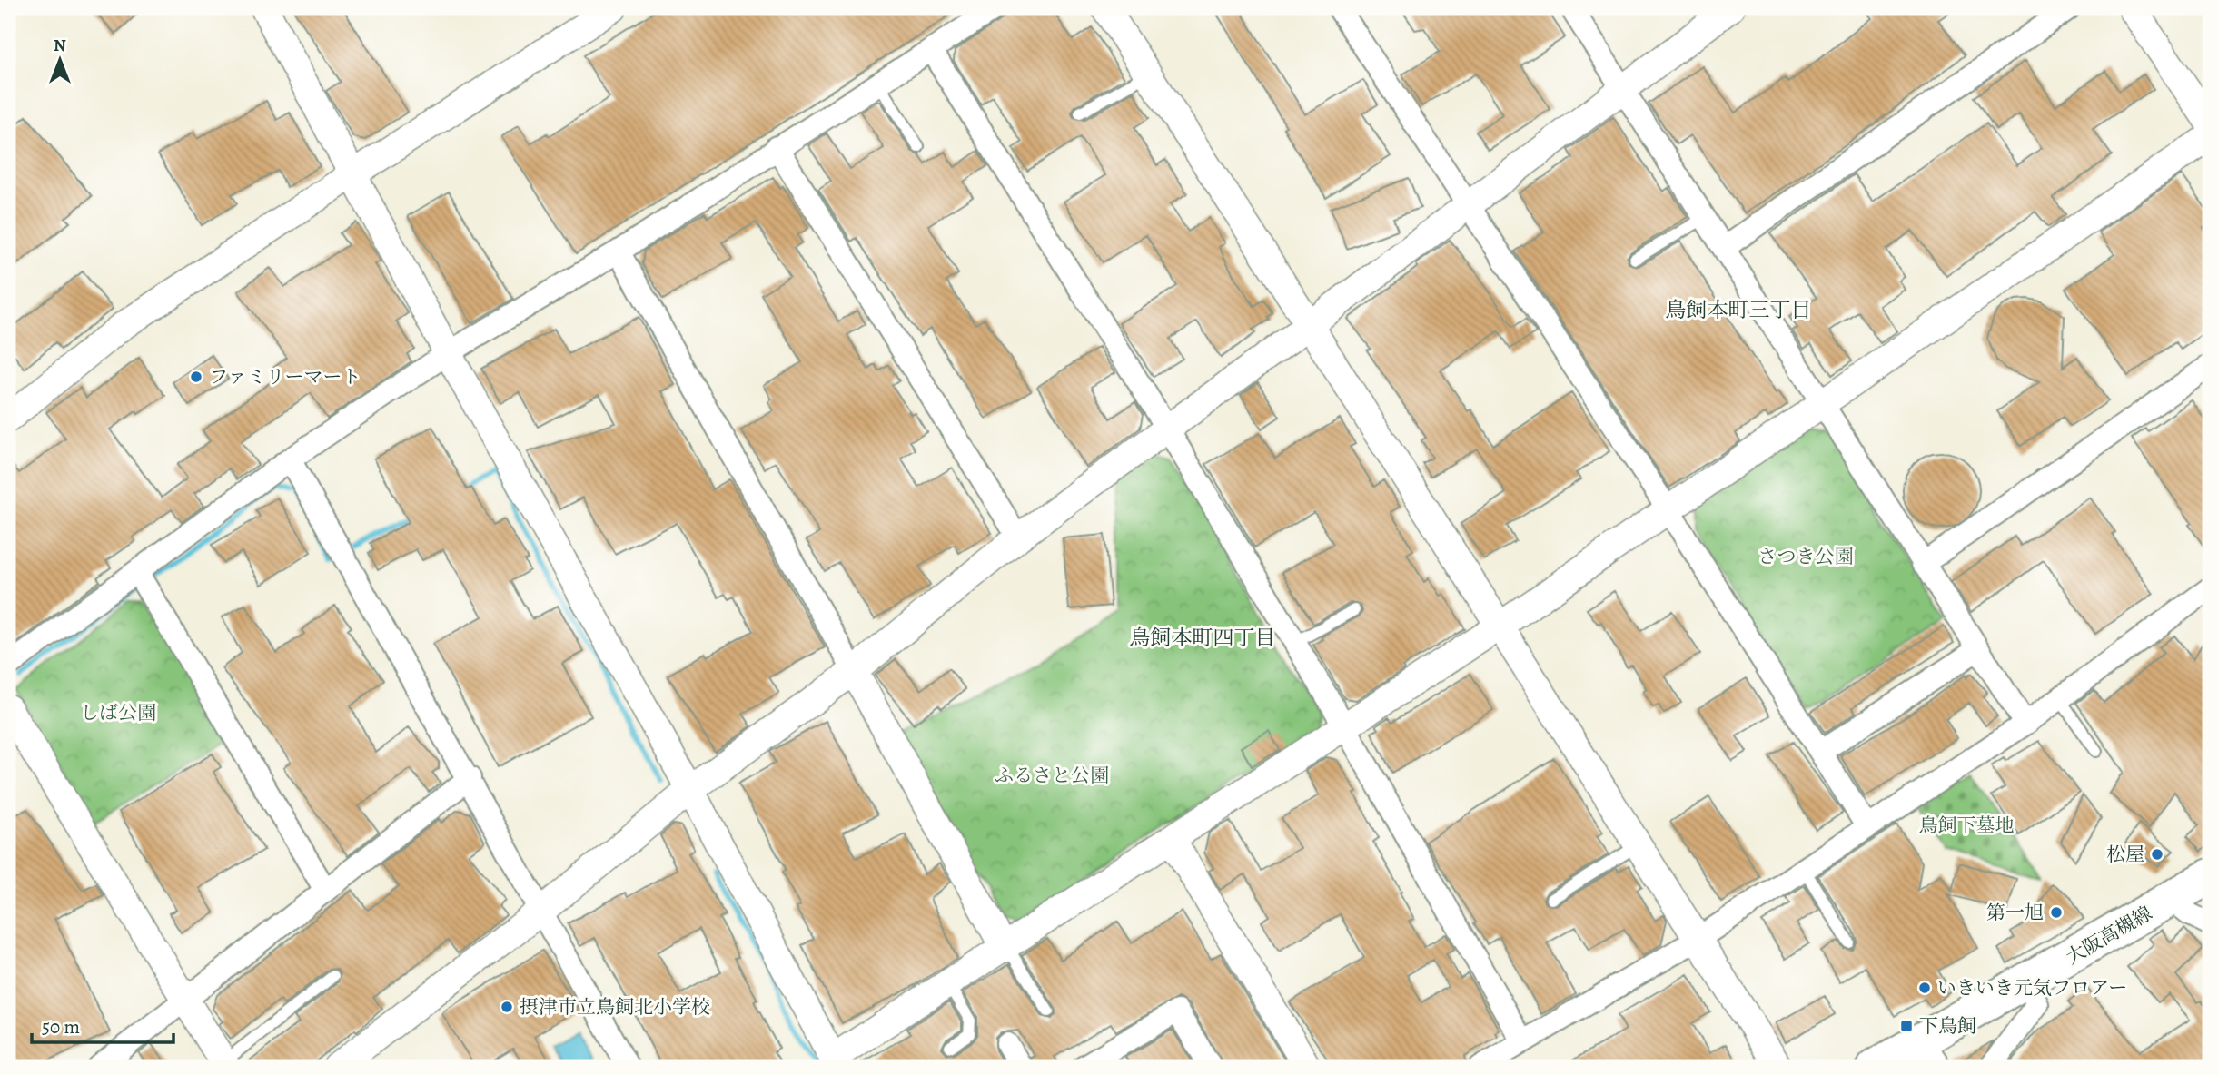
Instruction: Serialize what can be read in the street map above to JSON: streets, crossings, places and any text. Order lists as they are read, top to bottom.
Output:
{
  "streets": {
    "main road": ["大阪高槻線"]
  },
  "districts": ["鳥飼本町三丁目", "鳥飼本町四丁目"],
  "parks": [
    "さつき公園",
    "しば公園",
    "ふるさと公園",
    "鳥飼下墓地"
  ],
  "places": {
    "other": [
      "ファミリーマート",
      "松屋",
      "第一旭",
      "いきいき元気フロアー",
      "摂津市立鳥飼北小学校"
    ],
    "transit": ["下鳥飼"]
  },
  "scale_bar": "50 m",
  "north": "top"
}
